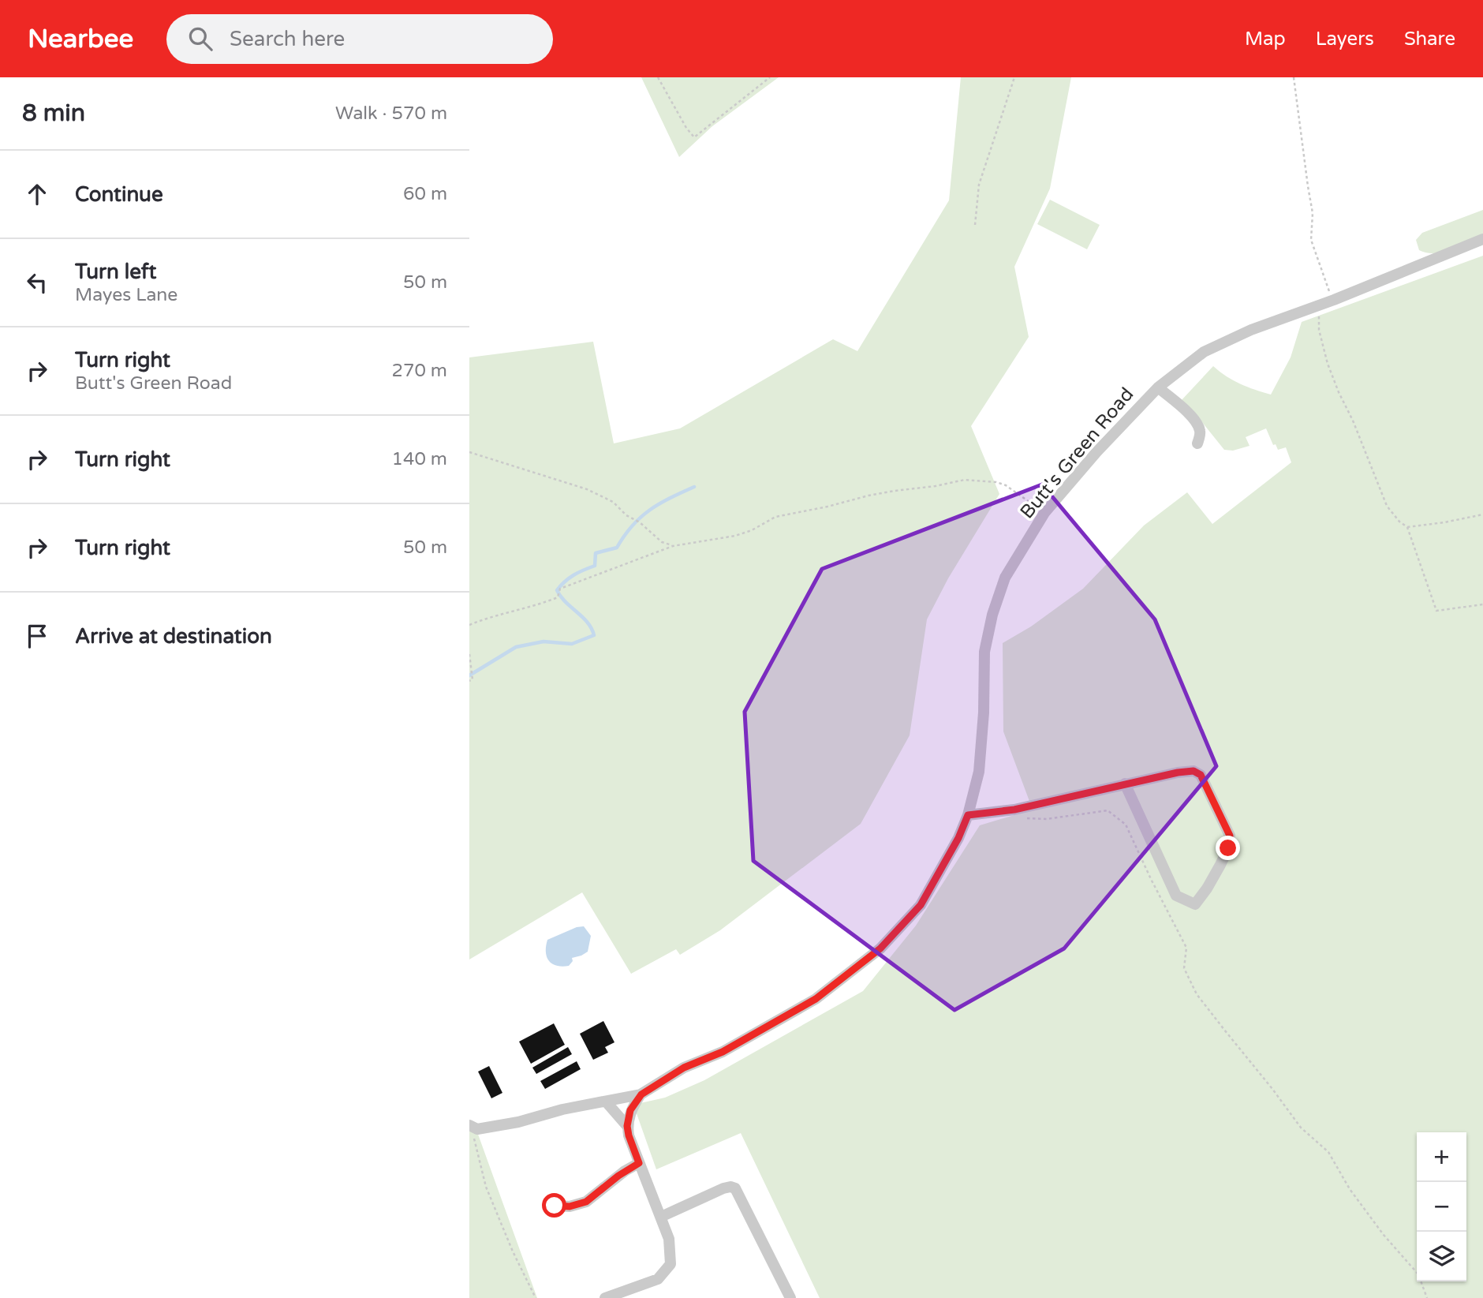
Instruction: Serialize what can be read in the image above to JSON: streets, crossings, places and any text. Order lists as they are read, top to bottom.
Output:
{
  "streets": {
    "street": ["Butt's Green Road"]
  },
  "page": {
    "header": "Nearbee",
    "search": "Search here",
    "nav": ["Map", "Layers", "Share"],
    "heading": ["8 min", "Walk · 570 m"],
    "list": [
      ["Continue", "60 m"],
      ["Turn left", "Mayes Lane", "50 m"],
      ["Turn right", "Butt's Green Road", "270 m"],
      ["Turn right", "140 m"],
      ["Turn right", "50 m"],
      "Arrive at destination"
    ],
    "map_buttons": ["+", "−"]
  }
}
